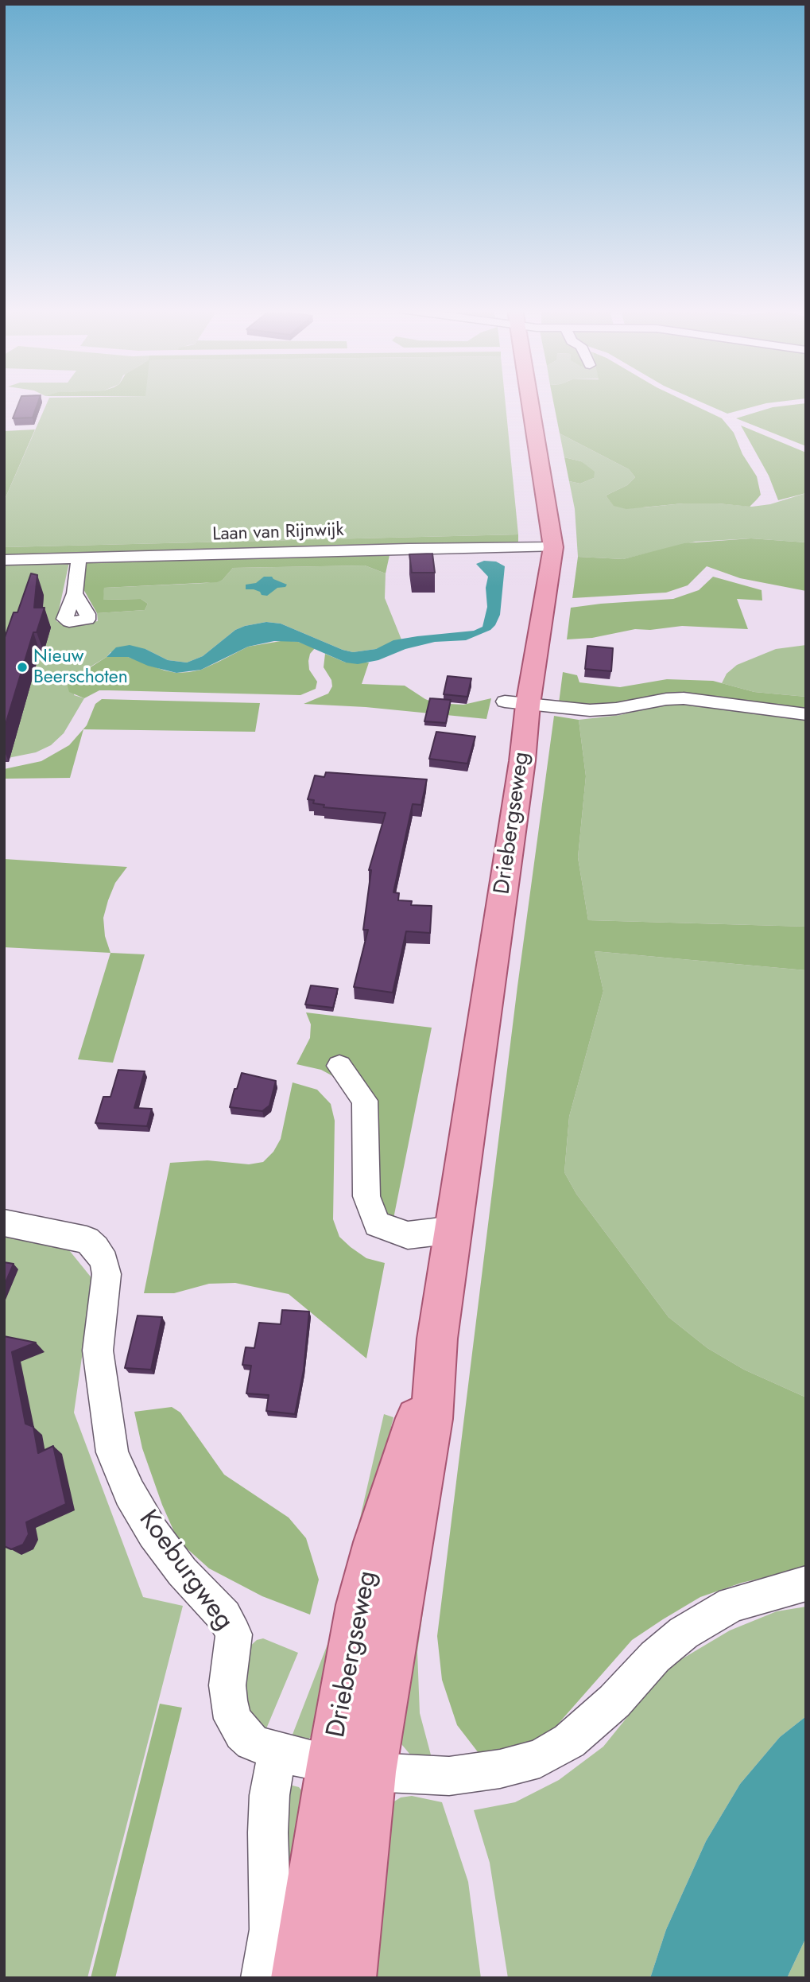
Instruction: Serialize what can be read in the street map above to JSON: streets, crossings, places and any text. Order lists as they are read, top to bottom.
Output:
{
  "streets": {
    "main road": ["Driebergseweg"],
    "street": ["Laan van Rijnwijk", "Koeburgweg"]
  },
  "crossings": [
    ["Laan van Rijnwijk", "Driebergseweg"],
    ["Driebergseweg", "Koeburgweg"]
  ],
  "places": ["Nieuw Beerschoten"]
}
